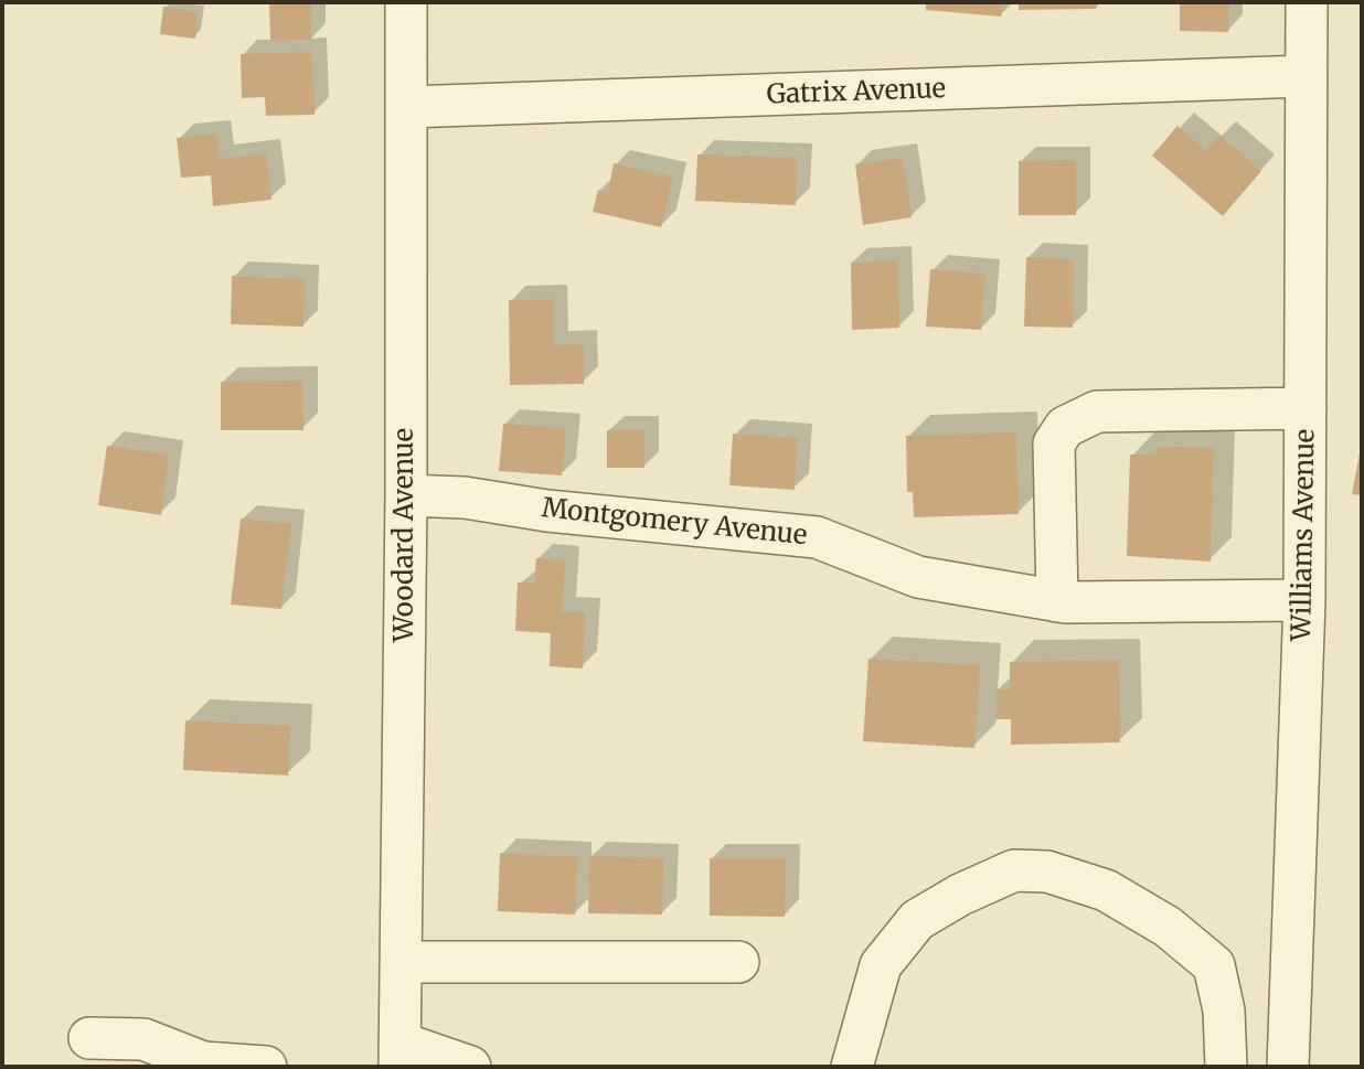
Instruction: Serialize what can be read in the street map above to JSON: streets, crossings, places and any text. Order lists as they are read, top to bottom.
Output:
{
  "streets": {
    "street": [
      "Gatrix Avenue",
      "Montgomery Avenue",
      "Woodard Avenue",
      "Williams Avenue"
    ]
  },
  "crossings": [
    ["Gatrix Avenue", "Woodard Avenue"],
    ["Gatrix Avenue", "Williams Avenue"],
    ["Montgomery Avenue", "Woodard Avenue"],
    ["Montgomery Avenue", "Williams Avenue"]
  ]
}
